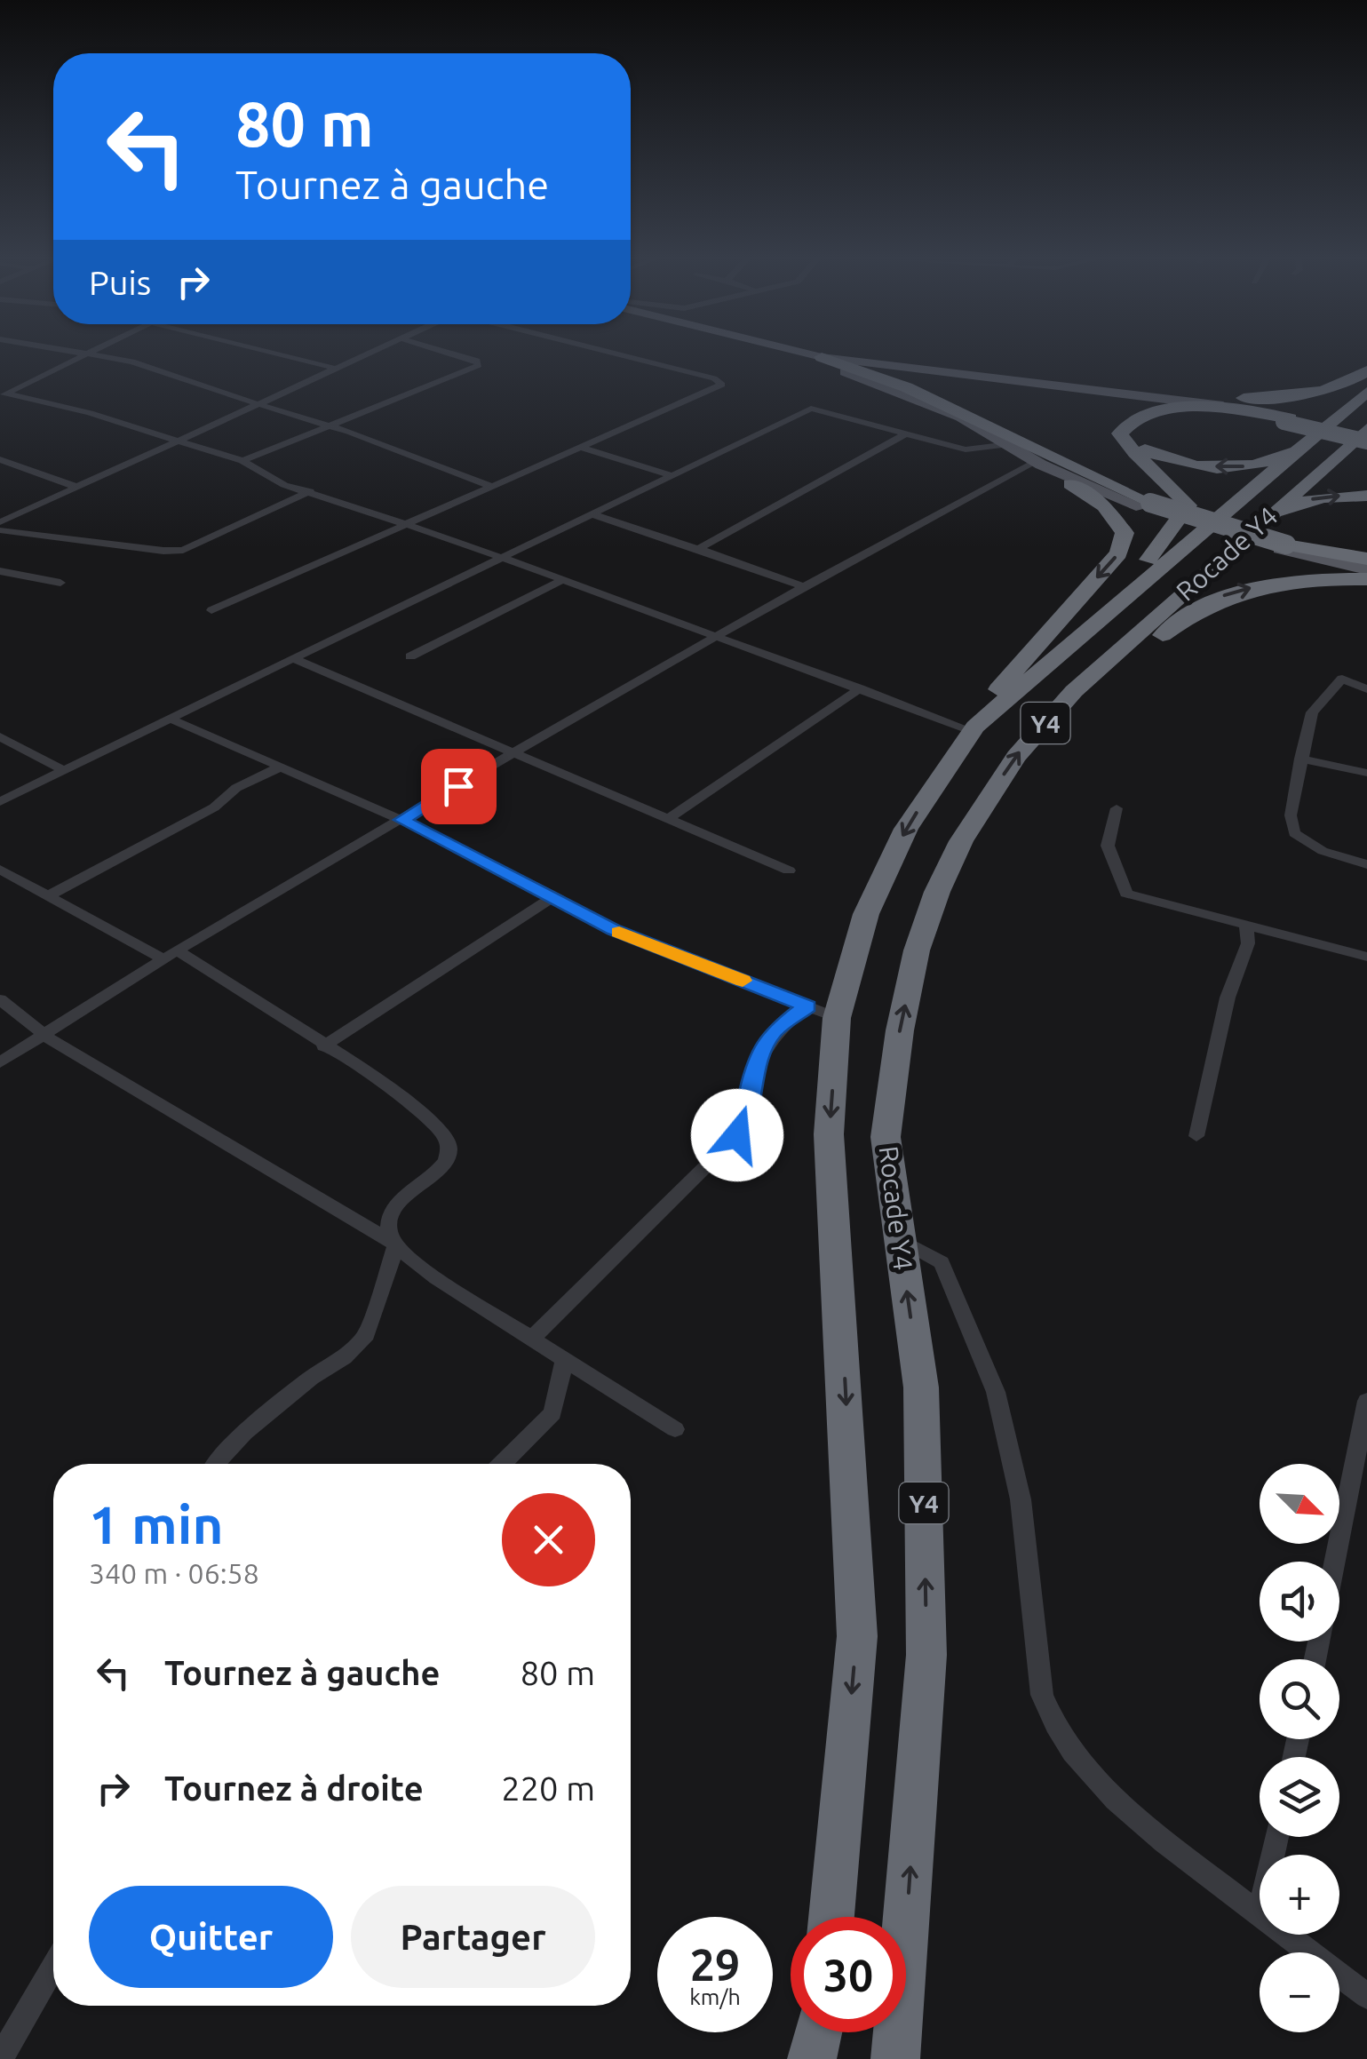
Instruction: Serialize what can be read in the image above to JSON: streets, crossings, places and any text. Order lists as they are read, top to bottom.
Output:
{
  "streets": {
    "highway": ["Rocade Y4", "Y4"]
  },
  "north": "bottom right",
  "page": {
    "turn": ["80 m", "Tournez à gauche"],
    "then": "Puis",
    "map_buttons": ["+", "−"],
    "heading": ["1 min", "340 m · 06:58"],
    "list": [
      {
        "name": "Tournez à gauche",
        "value": "80 m"
      },
      {
        "name": "Tournez à droite",
        "value": "220 m"
      }
    ],
    "buttons": ["Quitter", "Partager"],
    "speed": "29 km/h",
    "limit": "30"
  }
}
